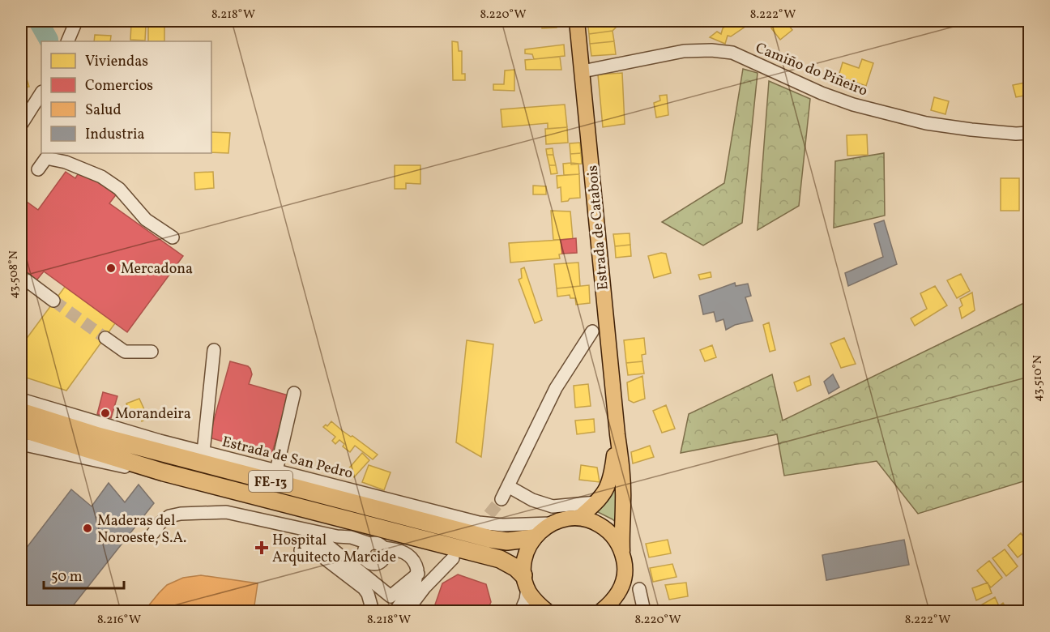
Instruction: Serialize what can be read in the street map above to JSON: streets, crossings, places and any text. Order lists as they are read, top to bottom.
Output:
{
  "streets": {
    "highway": ["FE-13"],
    "main road": ["Estrada de Catabois"],
    "street": ["Camiño do Piñeiro", "Estrada de San Pedro"]
  },
  "crossings": [
    ["Camiño do Piñeiro", "Estrada de Catabois"]
  ],
  "places": {
    "other": ["Mercadona", "Morandeira", "Maderas del Noroeste, S.A."],
    "health": ["Hospital Arquitecto Marcide"]
  },
  "legend": [
    "Viviendas",
    "Comercios",
    "Salud",
    "Industria"
  ],
  "scale_bar": "50 m",
  "coordinates": [
    "8.218°W",
    "8.220°W",
    "8.222°W",
    "43.508°N",
    "43.510°N",
    "8.216°W"
  ]
}
